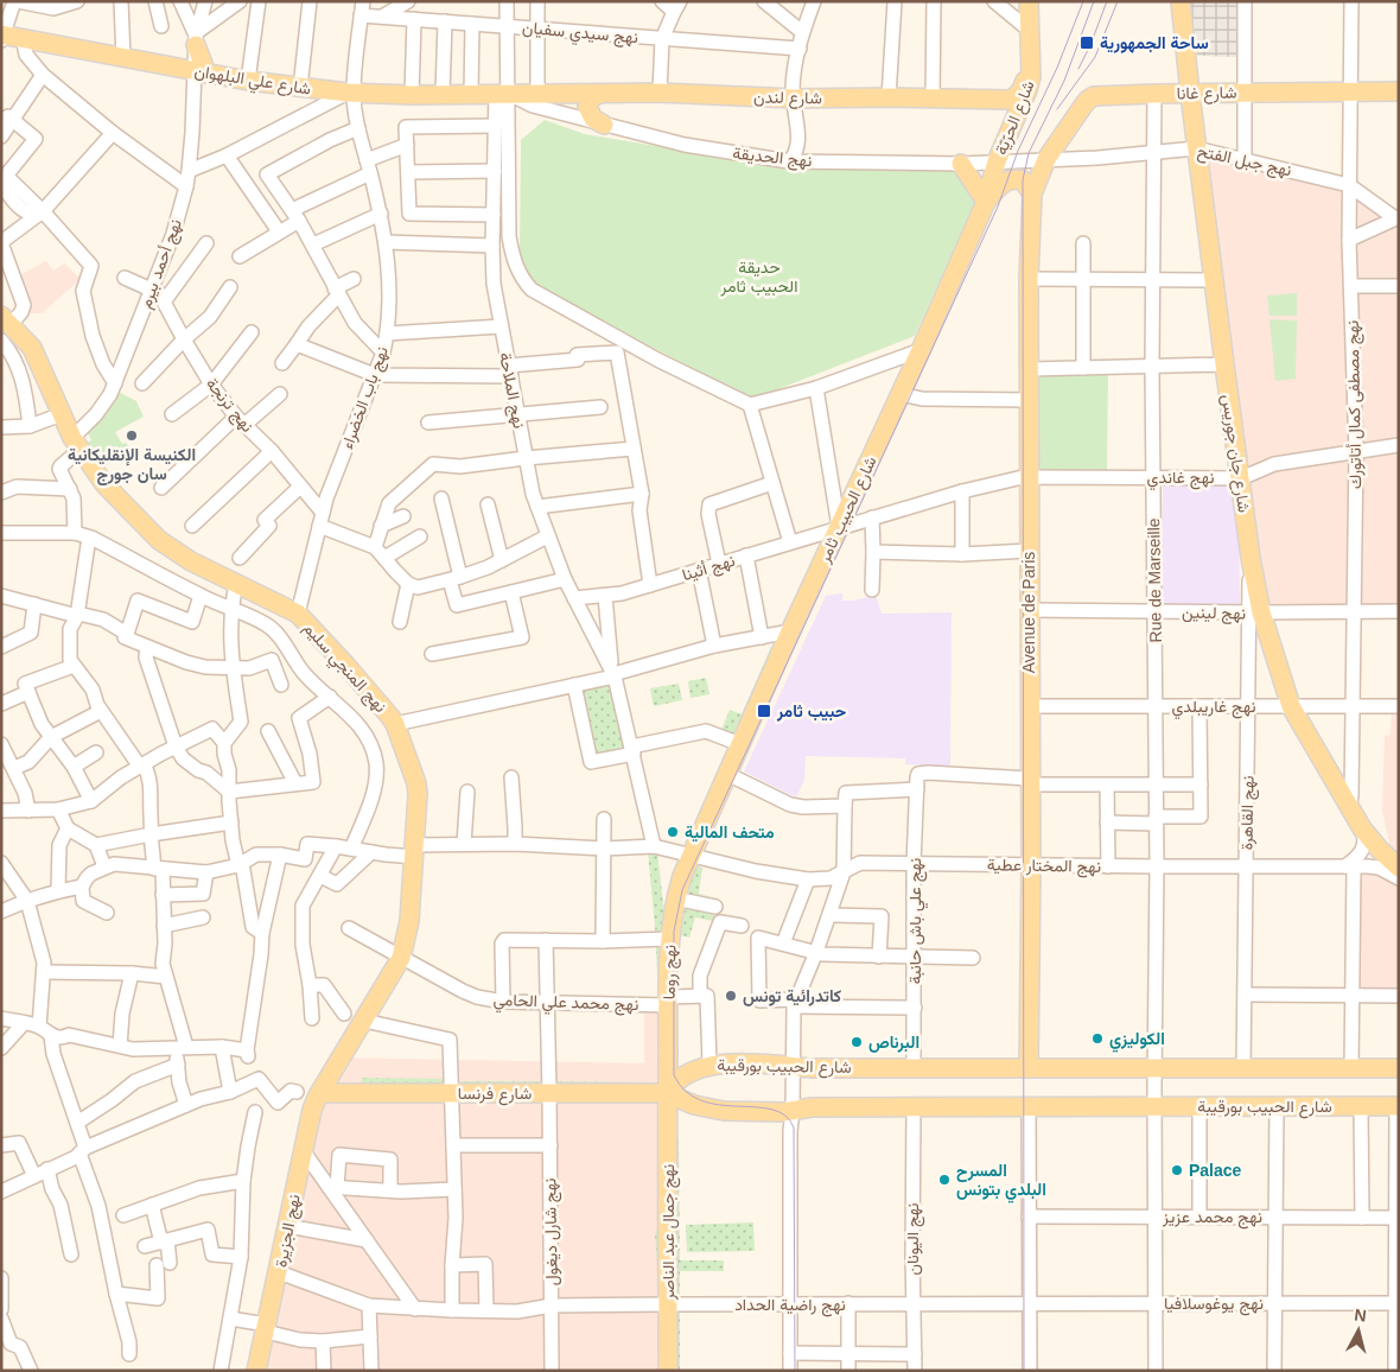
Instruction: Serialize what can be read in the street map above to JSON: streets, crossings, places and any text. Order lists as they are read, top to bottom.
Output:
{
  "streets": {
    "main road": [
      "شارع علي البلهوان",
      "شارع غانا",
      "شارع لندن",
      "شارع الحرّيّة",
      "شارع جان جوريس",
      "شارع الحبيب ثامر",
      "Avenue de Paris",
      "نهج المنجي سليم",
      "نهج روما",
      "شارع الحبيب بورقيبة",
      "شارع فرنسا",
      "نهج الجزيرة",
      "نهج جمال عبد الناصر"
    ],
    "street": [
      "نهج سيدي سفيان",
      "نهج الحديقة",
      "نهج جبل الفتح",
      "نهج أحمد بيرم",
      "نهج الملاحة",
      "نهج باب الخضراء",
      "نهج ترنجة",
      "نهج مصطفى كمال أتاتورك",
      "نهج غاندي",
      "نهج أثينا",
      "Rue de Marseille",
      "نهج لينين",
      "نهج غاريبلدي",
      "نهج القاهرة",
      "نهج المختار عطية",
      "نهج علي باش حانبة",
      "نهج محمد علي الحامي",
      "نهج محمد عزيز",
      "نهج شارل ديغول",
      "نهج اليونان",
      "نهج يوغوسلافيا",
      "نهج راضية الحداد"
    ]
  },
  "crossings": [
    ["نهج سيدي سفيان", "نهج باب الخضراء"],
    ["شارع علي البلهوان", "شارع لندن"],
    ["شارع علي البلهوان", "نهج أحمد بيرم"],
    ["شارع علي البلهوان", "نهج الملاحة"],
    ["شارع علي البلهوان", "نهج باب الخضراء"],
    ["شارع غانا", "نهج الحديقة"],
    ["شارع غانا", "نهج جبل الفتح"],
    ["شارع غانا", "نهج مصطفى كمال أتاتورك"],
    ["شارع غانا", "شارع جان جوريس"],
    ["شارع غانا", "Rue de Marseille"],
    ["شارع غانا", "Avenue de Paris"],
    ["شارع لندن", "شارع الحرّيّة"],
    ["شارع لندن", "نهج الحديقة"],
    ["شارع لندن", "نهج الملاحة"],
    ["شارع الحرّيّة", "نهج الحديقة"],
    ["شارع الحرّيّة", "شارع الحبيب ثامر"],
    ["نهج الحديقة", "نهج جبل الفتح"],
    ["نهج الحديقة", "شارع الحبيب ثامر"],
    ["نهج الحديقة", "Avenue de Paris"],
    ["نهج جبل الفتح", "نهج مصطفى كمال أتاتورك"],
    ["نهج جبل الفتح", "شارع جان جوريس"],
    ["نهج جبل الفتح", "Rue de Marseille"],
    ["نهج جبل الفتح", "Avenue de Paris"],
    ["نهج أحمد بيرم", "نهج ترنجة"],
    ["نهج أحمد بيرم", "نهج المنجي سليم"],
    ["نهج الملاحة", "نهج أثينا"],
    ["نهج باب الخضراء", "نهج ترنجة"],
    ["نهج باب الخضراء", "نهج المنجي سليم"],
    ["نهج مصطفى كمال أتاتورك", "شارع جان جوريس"],
    ["نهج مصطفى كمال أتاتورك", "نهج غاندي"],
    ["نهج مصطفى كمال أتاتورك", "نهج لينين"],
    ["نهج مصطفى كمال أتاتورك", "نهج غاريبلدي"],
    ["شارع جان جوريس", "نهج غاندي"],
    ["شارع جان جوريس", "نهج لينين"],
    ["شارع جان جوريس", "نهج غاريبلدي"],
    ["شارع جان جوريس", "نهج القاهرة"],
    ["شارع جان جوريس", "نهج المختار عطية"],
    ["نهج غاندي", "نهج أثينا"],
    ["نهج غاندي", "Rue de Marseille"],
    ["نهج غاندي", "Avenue de Paris"],
    ["شارع الحبيب ثامر", "نهج أثينا"],
    ["شارع الحبيب ثامر", "نهج المختار عطية"],
    ["شارع الحبيب ثامر", "نهج روما"],
    ["Rue de Marseille", "نهج لينين"],
    ["Rue de Marseille", "نهج غاريبلدي"],
    ["Rue de Marseille", "نهج المختار عطية"],
    ["Rue de Marseille", "شارع الحبيب بورقيبة"],
    ["Rue de Marseille", "نهج محمد عزيز"],
    ["Rue de Marseille", "نهج يوغوسلافيا"],
    ["Avenue de Paris", "نهج لينين"],
    ["Avenue de Paris", "نهج غاريبلدي"],
    ["Avenue de Paris", "نهج المختار عطية"],
    ["Avenue de Paris", "نهج علي باش حانبة"],
    ["Avenue de Paris", "شارع الحبيب بورقيبة"],
    ["نهج لينين", "نهج القاهرة"],
    ["نهج المنجي سليم", "نهج المختار عطية"],
    ["نهج المنجي سليم", "نهج محمد علي الحامي"],
    ["نهج المنجي سليم", "شارع فرنسا"],
    ["نهج المنجي سليم", "نهج الجزيرة"],
    ["نهج غاريبلدي", "نهج القاهرة"],
    ["نهج القاهرة", "نهج المختار عطية"],
    ["نهج القاهرة", "شارع الحبيب بورقيبة"],
    ["نهج المختار عطية", "نهج علي باش حانبة"],
    ["نهج المختار عطية", "نهج روما"],
    ["نهج علي باش حانبة", "شارع الحبيب بورقيبة"],
    ["نهج روما", "نهج محمد علي الحامي"],
    ["نهج روما", "شارع الحبيب بورقيبة"],
    ["نهج روما", "شارع فرنسا"],
    ["نهج روما", "نهج جمال عبد الناصر"],
    ["نهج محمد علي الحامي", "نهج شارل ديغول"],
    ["شارع الحبيب بورقيبة", "شارع فرنسا"],
    ["شارع الحبيب بورقيبة", "نهج جمال عبد الناصر"],
    ["شارع الحبيب بورقيبة", "نهج اليونان"],
    ["شارع فرنسا", "نهج الجزيرة"],
    ["شارع فرنسا", "نهج شارل ديغول"],
    ["شارع فرنسا", "نهج جمال عبد الناصر"],
    ["نهج الجزيرة", "نهج راضية الحداد"],
    ["نهج شارل ديغول", "نهج راضية الحداد"],
    ["نهج جمال عبد الناصر", "نهج راضية الحداد"],
    ["نهج اليونان", "نهج راضية الحداد"],
    ["نهج يوغوسلافيا", "نهج راضية الحداد"]
  ],
  "parks": ["حديقة الحبيب ثامر"],
  "places": {
    "transit": ["ساحة الجمهورية", "حبيب ثامر"],
    "other": [
      "الكنيسة الإنقليكانية سان جورج",
      "متحف المالية",
      "كاتدرائية تونس",
      "الكوليزي",
      "البرناص",
      "Palace",
      "المسرح البلدي بتونس"
    ]
  },
  "north": "top"
}
